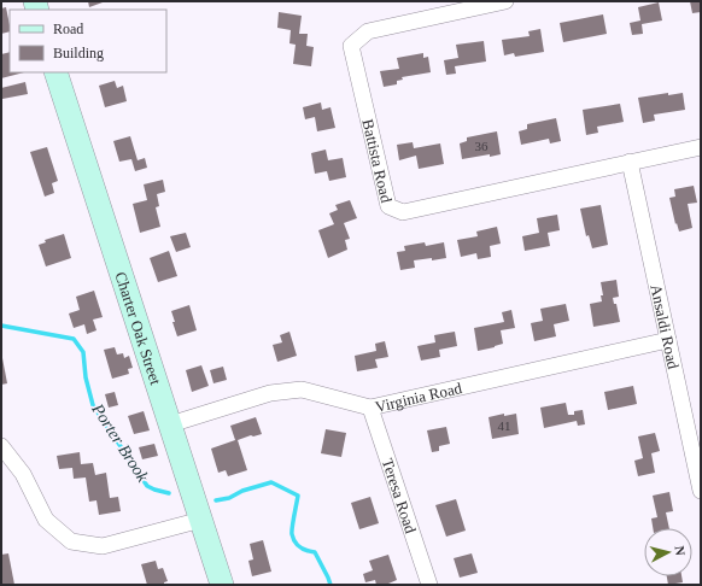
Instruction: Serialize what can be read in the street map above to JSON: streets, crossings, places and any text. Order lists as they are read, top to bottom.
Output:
{
  "streets": {
    "main road": ["Charter Oak Street"],
    "street": [
      "Battista Road",
      "Ansaldi Road",
      "Virginia Road",
      "Teresa Road"
    ]
  },
  "crossings": [
    ["Battista Road", "Ansaldi Road"],
    ["Ansaldi Road", "Virginia Road"],
    ["Charter Oak Street", "Virginia Road"],
    ["Virginia Road", "Teresa Road"]
  ],
  "water": ["Porter Brook"],
  "house_numbers": ["36", "41"],
  "legend": ["Road", "Building"],
  "north": "right"
}
